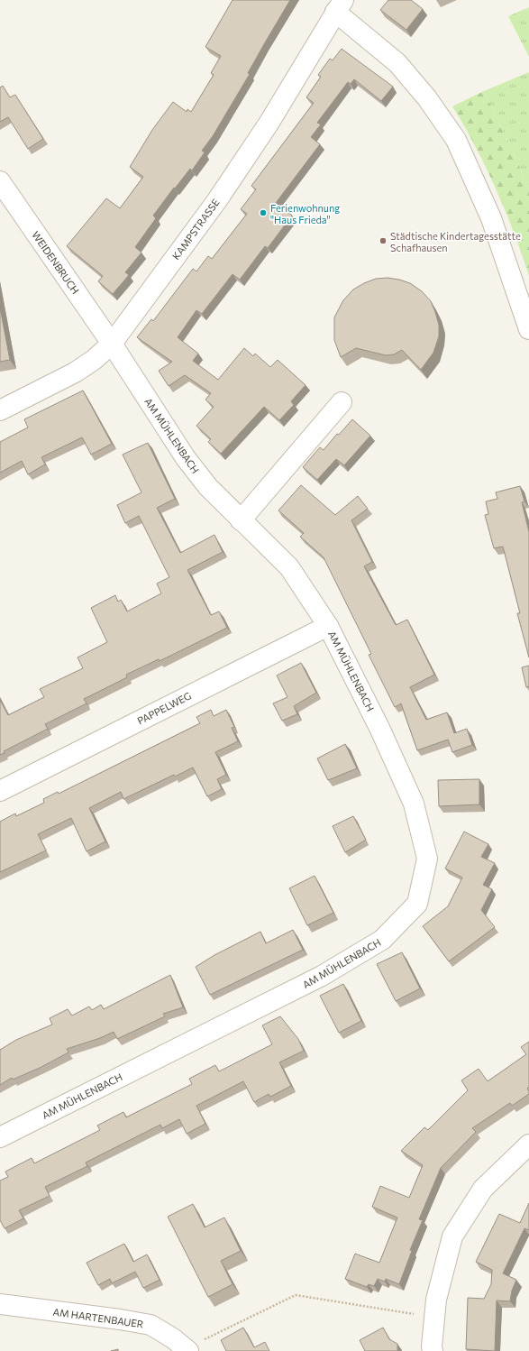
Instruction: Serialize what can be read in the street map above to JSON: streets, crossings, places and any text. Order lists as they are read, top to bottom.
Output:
{
  "streets": {
    "street": [
      "KAMPSTRASSE",
      "WEIDENBRUCH",
      "AM MÜHLENBACH",
      "PAPPELWEG",
      "AM HARTENBAUER"
    ]
  },
  "crossings": [
    ["KAMPSTRASSE", "WEIDENBRUCH"],
    ["KAMPSTRASSE", "AM MÜHLENBACH"],
    ["WEIDENBRUCH", "AM MÜHLENBACH"],
    ["AM MÜHLENBACH", "PAPPELWEG"]
  ],
  "places": ["Ferienwohnung \"Haus Frieda\"", "Städtische Kindertagesstätte Schafhausen"]
}
